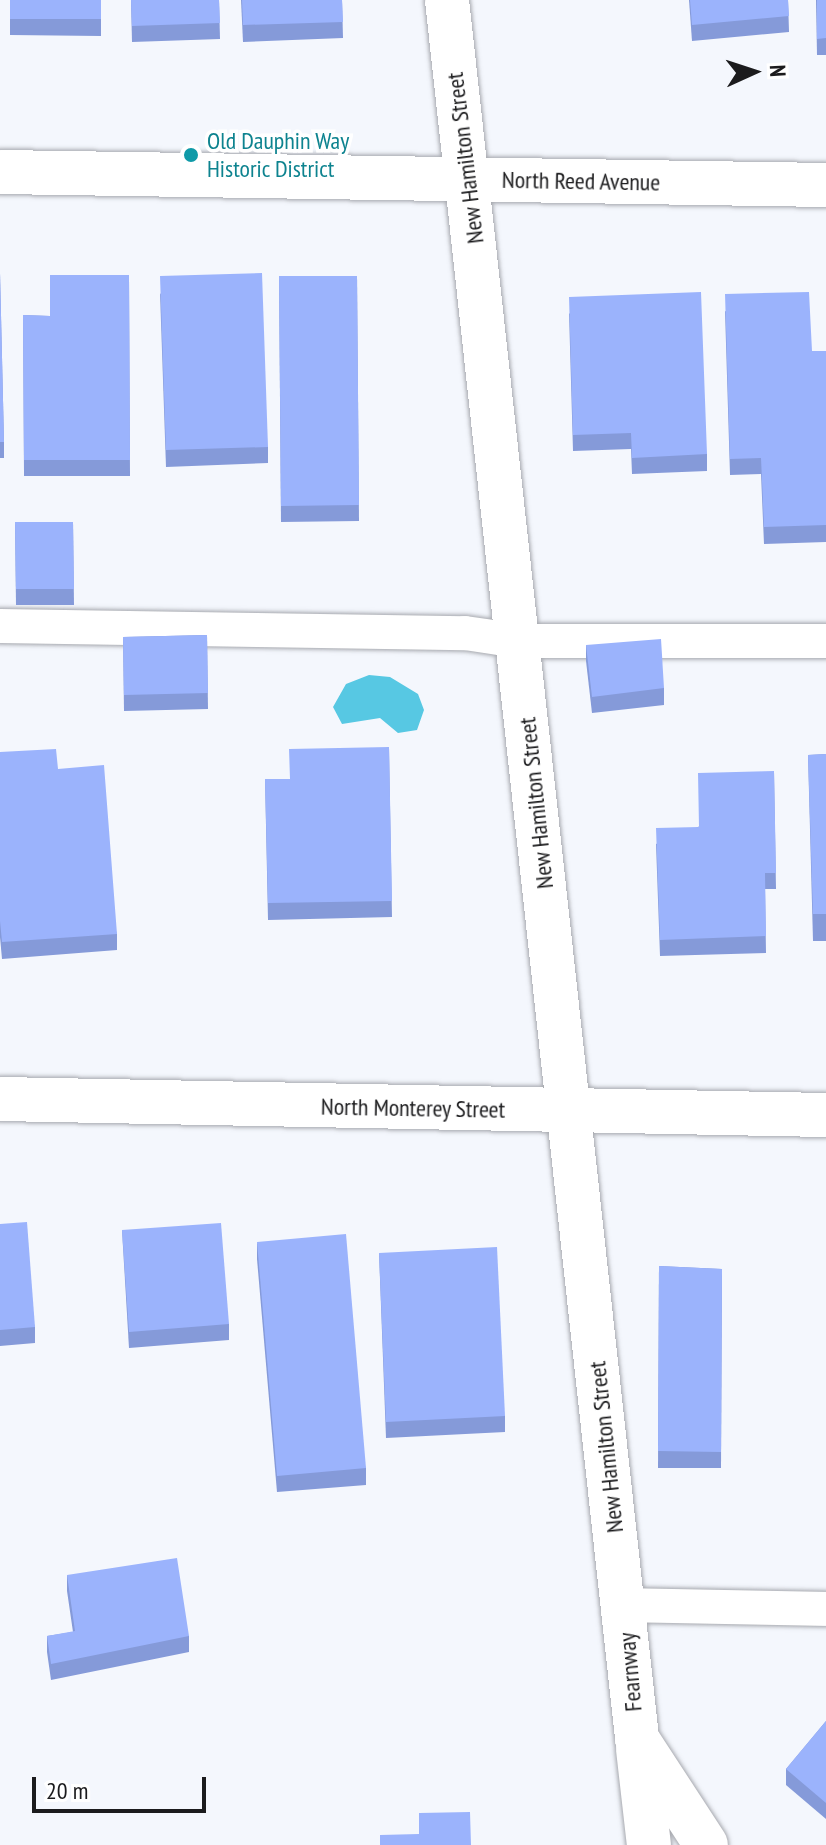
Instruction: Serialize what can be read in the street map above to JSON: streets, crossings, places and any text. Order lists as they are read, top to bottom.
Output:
{
  "streets": {
    "street": [
      "New Hamilton Street",
      "North Reed Avenue",
      "North Monterey Street",
      "Fearnway"
    ]
  },
  "crossings": [
    ["New Hamilton Street", "North Reed Avenue"],
    ["New Hamilton Street", "North Monterey Street"],
    ["New Hamilton Street", "Fearnway"]
  ],
  "places": ["Old Dauphin Way Historic District"],
  "scale_bar": "20 m",
  "north": "right"
}
